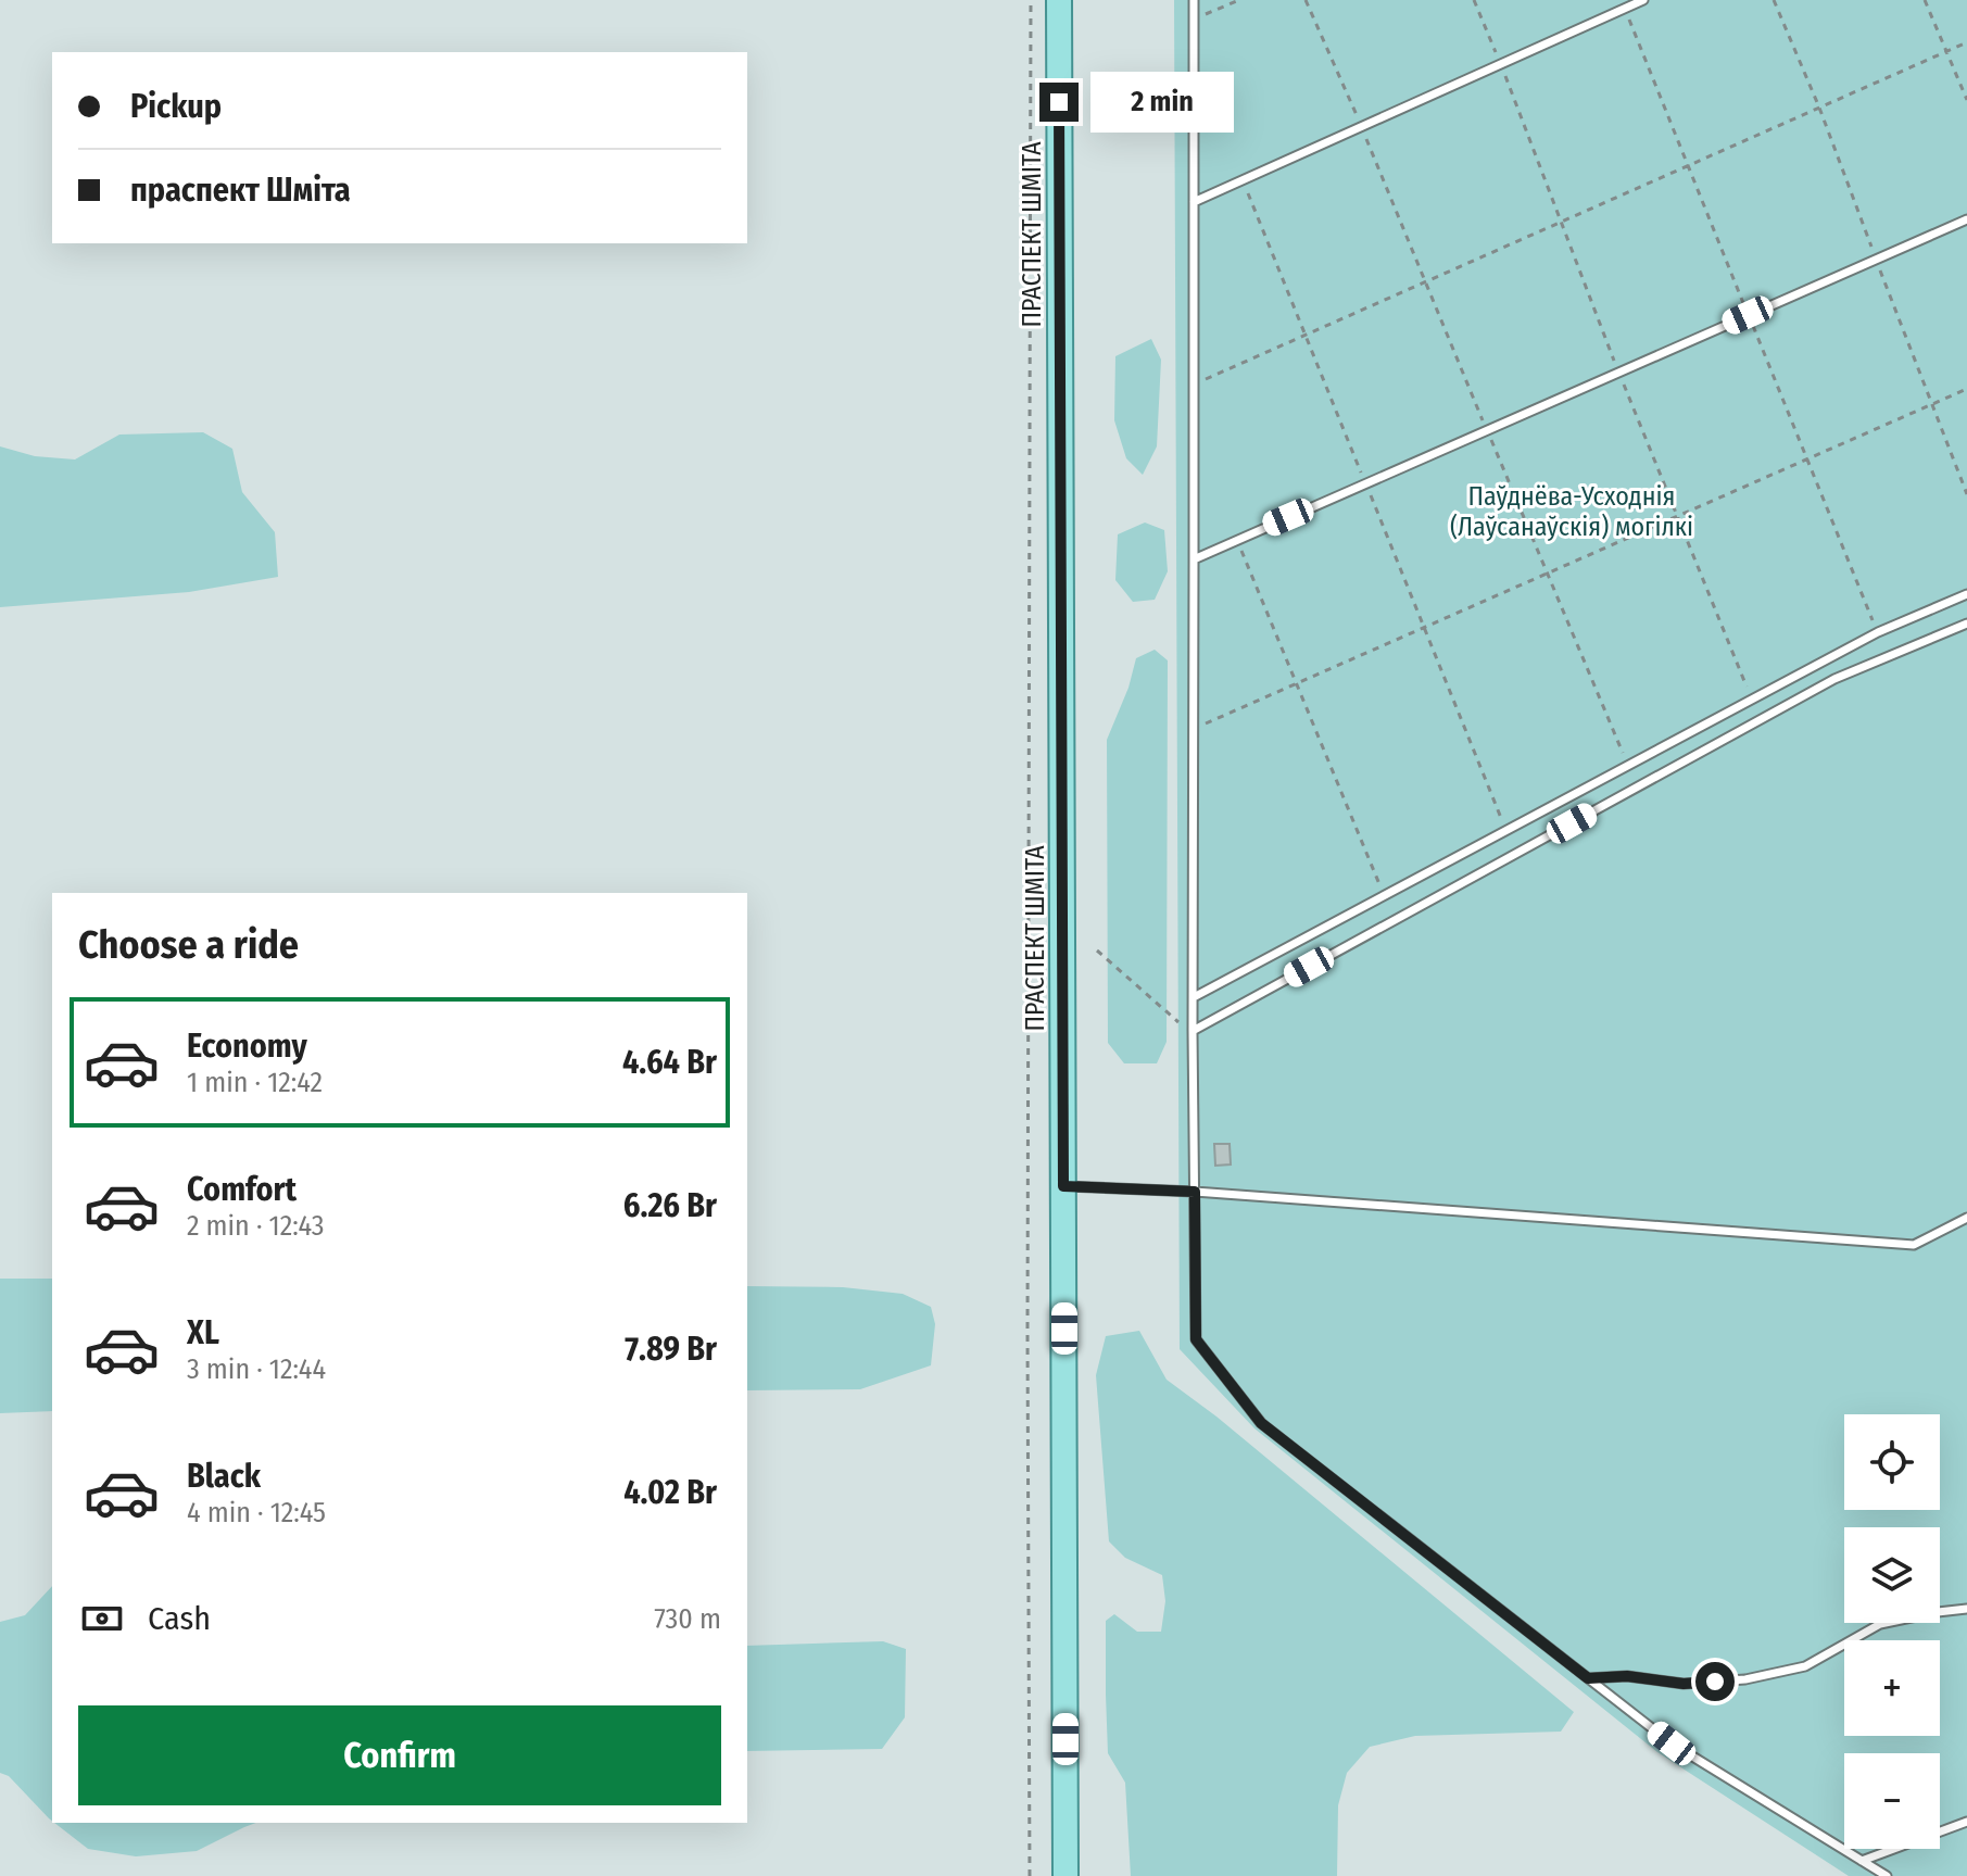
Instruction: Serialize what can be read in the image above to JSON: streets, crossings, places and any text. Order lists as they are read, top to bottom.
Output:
{
  "streets": {
    "main road": ["ПРАСПЕКТ ШМІТА"]
  },
  "parks": ["Паўднёва-Усходнія (Лаўсанаўскія) могілкі"],
  "page": {
    "banner": ["Pickup", "праспект Шміта"],
    "bubble": "2 min",
    "heading": "Choose a ride",
    "list": [
      {
        "name": "Economy",
        "note": "1 min · 12:42",
        "value": "4.64 Br"
      },
      {
        "name": "Comfort",
        "note": "2 min · 12:43",
        "value": "6.26 Br"
      },
      {
        "name": "XL",
        "note": "3 min · 12:44",
        "value": "7.89 Br"
      },
      {
        "name": "Black",
        "note": "4 min · 12:45",
        "value": "4.02 Br"
      }
    ],
    "map_buttons": ["+", "−"],
    "pay": ["Cash", "730 m"],
    "buttons": "Confirm"
  }
}
